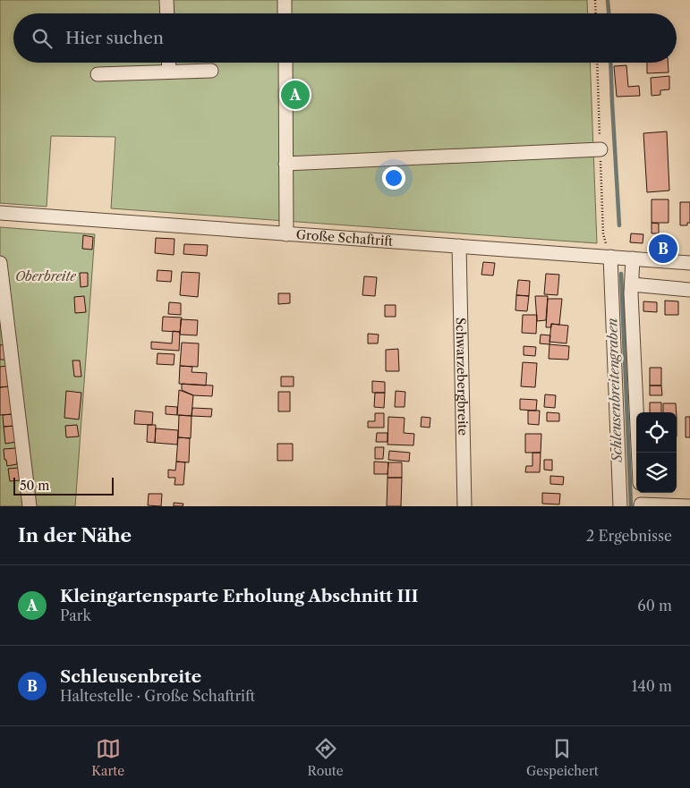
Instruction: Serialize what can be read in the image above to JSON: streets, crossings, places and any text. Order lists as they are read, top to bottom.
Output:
{
  "streets": {
    "street": ["Große Schaftrift", "Schwarzebergbreite"]
  },
  "crossings": [
    ["Große Schaftrift", "Schwarzebergbreite"]
  ],
  "water": ["Schleusenbreitengraben"],
  "parks": ["Oberbreite"],
  "scale_bar": "50 m",
  "page": {
    "search": "Hier suchen",
    "pins": ["A", "B"],
    "scale": "50 m",
    "heading": ["In der Nähe", "2 Ergebnisse"],
    "list": [
      {
        "mark": "A",
        "name": "Kleingartensparte Erholung Abschnitt III",
        "note": "Park",
        "value": "60 m"
      },
      {
        "mark": "B",
        "name": "Schleusenbreite",
        "note": "Haltestelle · Große Schaftrift",
        "value": "140 m"
      }
    ],
    "nav": ["Karte", "Route", "Gespeichert"]
  }
}
